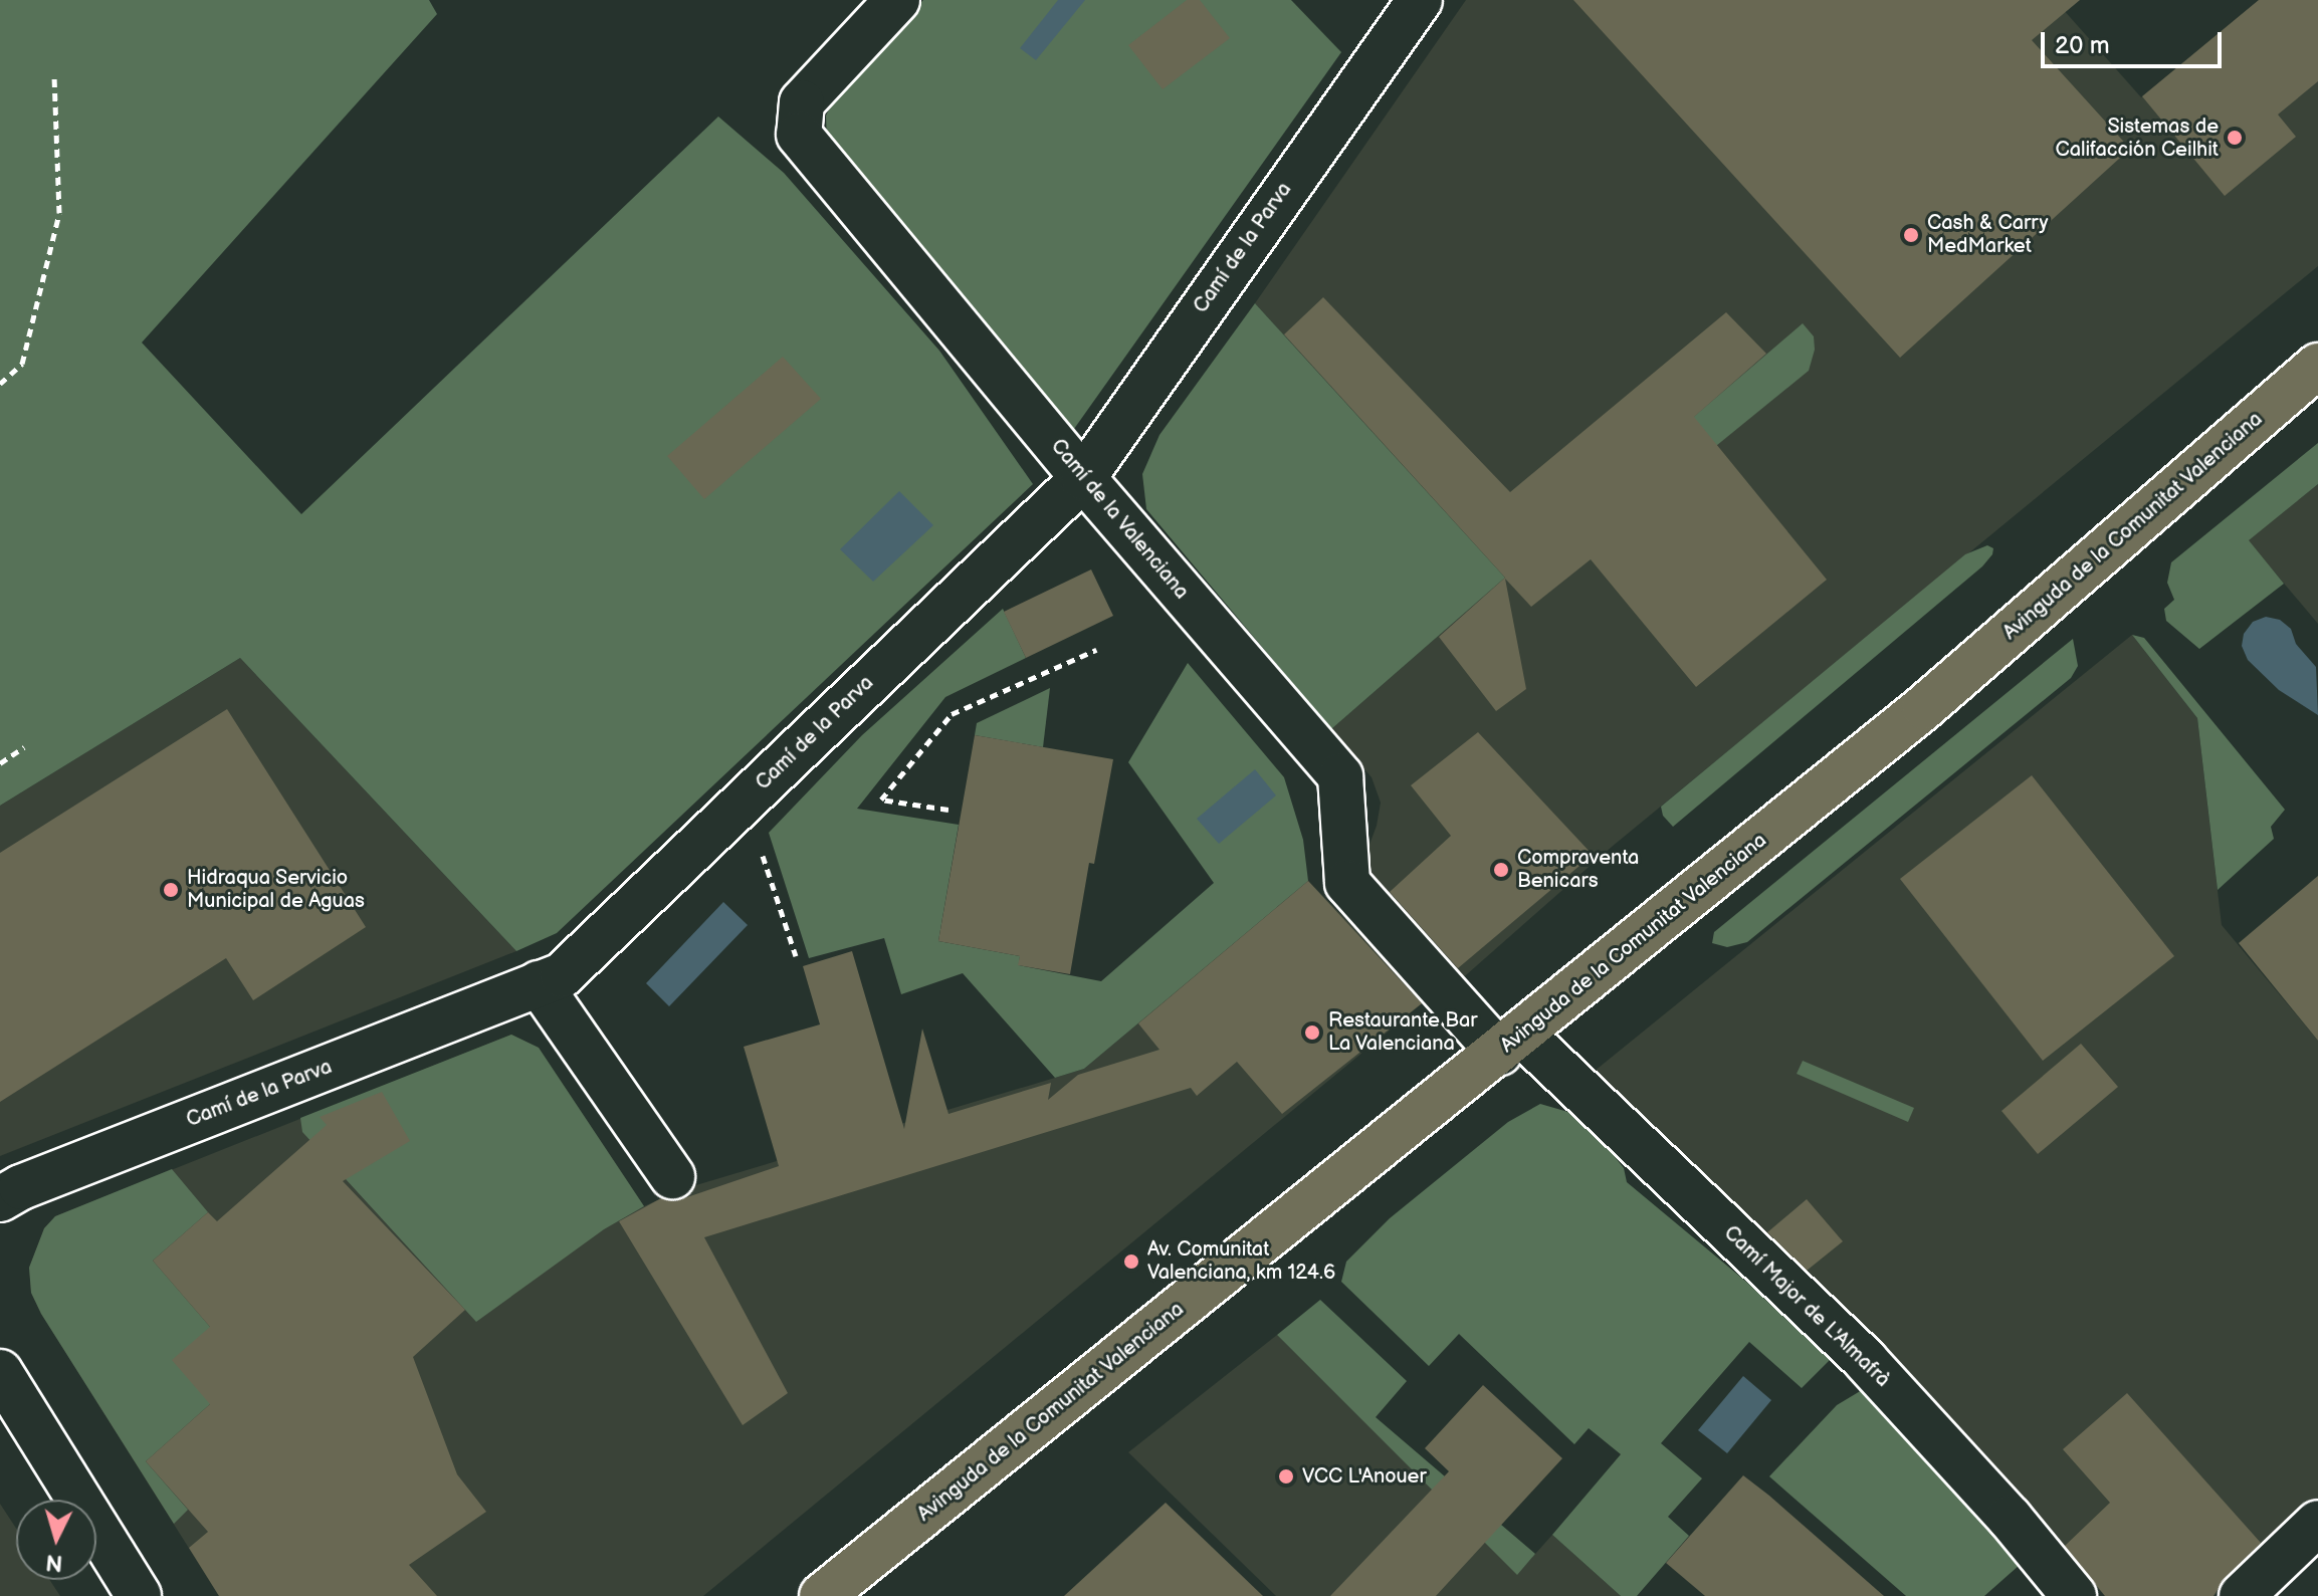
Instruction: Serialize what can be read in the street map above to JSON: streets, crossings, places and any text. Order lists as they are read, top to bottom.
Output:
{
  "streets": {
    "main road": ["Avinguda de la Comunitat Valenciana"],
    "street": ["Camí de la Parva", "Camí de la Valenciana", "Camí Major de L'Almafrà"]
  },
  "crossings": [
    ["Camí de la Parva", "Camí de la Valenciana"],
    ["Camí de la Valenciana", "Avinguda de la Comunitat Valenciana"],
    ["Camí de la Valenciana", "Camí Major de L'Almafrà"],
    ["Avinguda de la Comunitat Valenciana", "Camí Major de L'Almafrà"]
  ],
  "places": [
    "Sistemas de Califacción Ceilhit",
    "Cash & Carry MedMarket",
    "Compraventa Benicars",
    "Hidraqua Servicio Municipal de Aguas",
    "Restaurante Bar La Valenciana",
    "Av. Comunitat Valenciana, km 124.6",
    "VCC L'Anouer"
  ],
  "scale_bar": "20 m",
  "north": "bottom"
}
